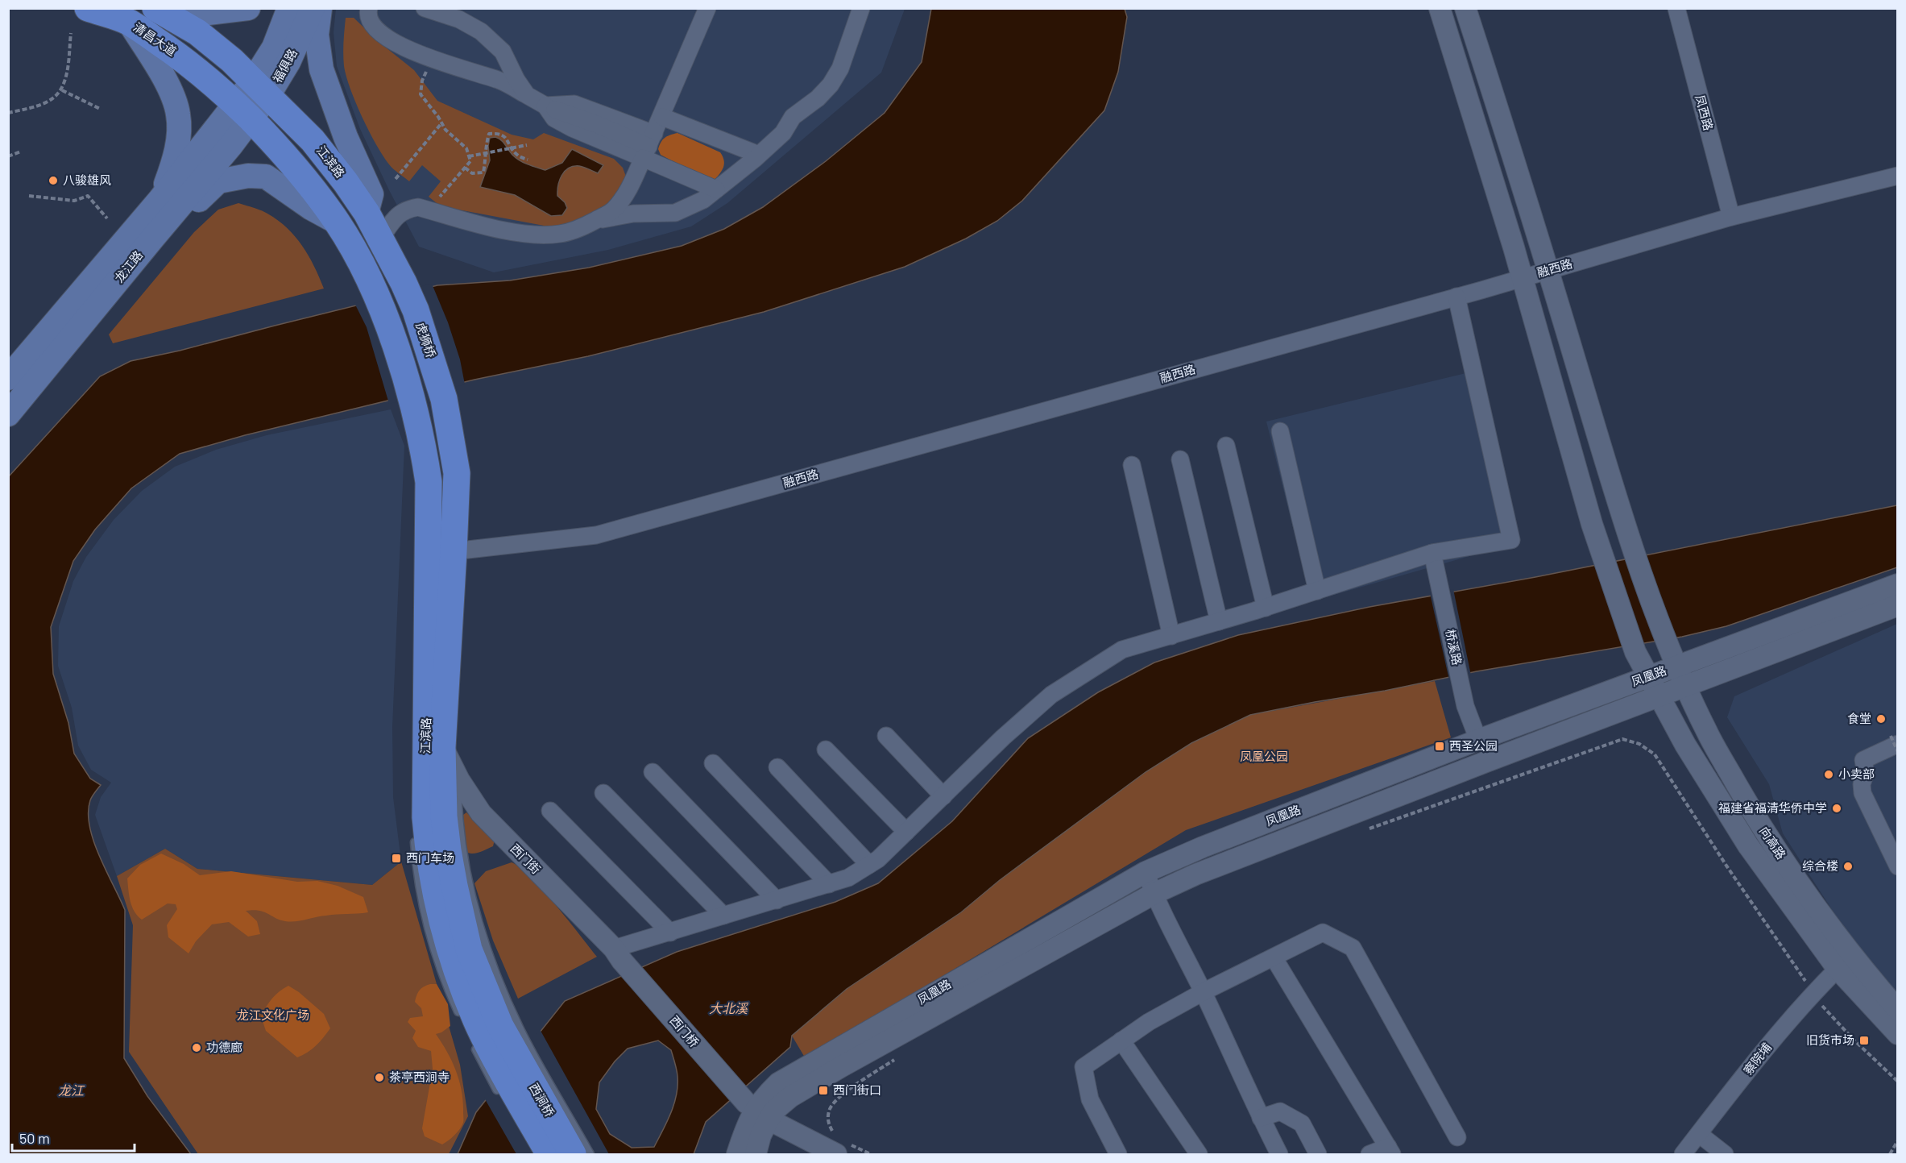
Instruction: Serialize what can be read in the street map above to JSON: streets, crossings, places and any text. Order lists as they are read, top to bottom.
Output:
{
  "streets": {
    "main road": [
      "清昌大道",
      "福俱路",
      "江滨路",
      "龙江路",
      "虎狮桥",
      "西涧桥"
    ],
    "street": [
      "凤西路",
      "融西路",
      "桥溪路",
      "凤凰路",
      "向高路",
      "西门街",
      "西门桥",
      "察院埔"
    ]
  },
  "crossings": [
    ["清昌大道", "福俱路"],
    ["清昌大道", "龙江路"],
    ["福俱路", "江滨路"],
    ["福俱路", "龙江路"],
    ["凤西路", "融西路"],
    ["江滨路", "融西路"],
    ["江滨路", "虎狮桥"],
    ["江滨路", "西门街"],
    ["江滨路", "西涧桥"],
    ["融西路", "向高路"],
    ["桥溪路", "凤凰路"],
    ["凤凰路", "向高路"],
    ["凤凰路", "西门桥"],
    ["西门街", "西门桥"]
  ],
  "water": ["大北溪", "龙江"],
  "parks": ["凤凰公园", "龙江文化广场"],
  "places": {
    "other": [
      "八骏雄风",
      "食堂",
      "小卖部",
      "福建省福清华侨中学",
      "综合楼",
      "功德廊",
      "茶亭西涧寺"
    ],
    "transit": [
      "西圣公园",
      "西门车场",
      "旧货市场",
      "西门街口"
    ]
  },
  "scale_bar": "50 m"
}
